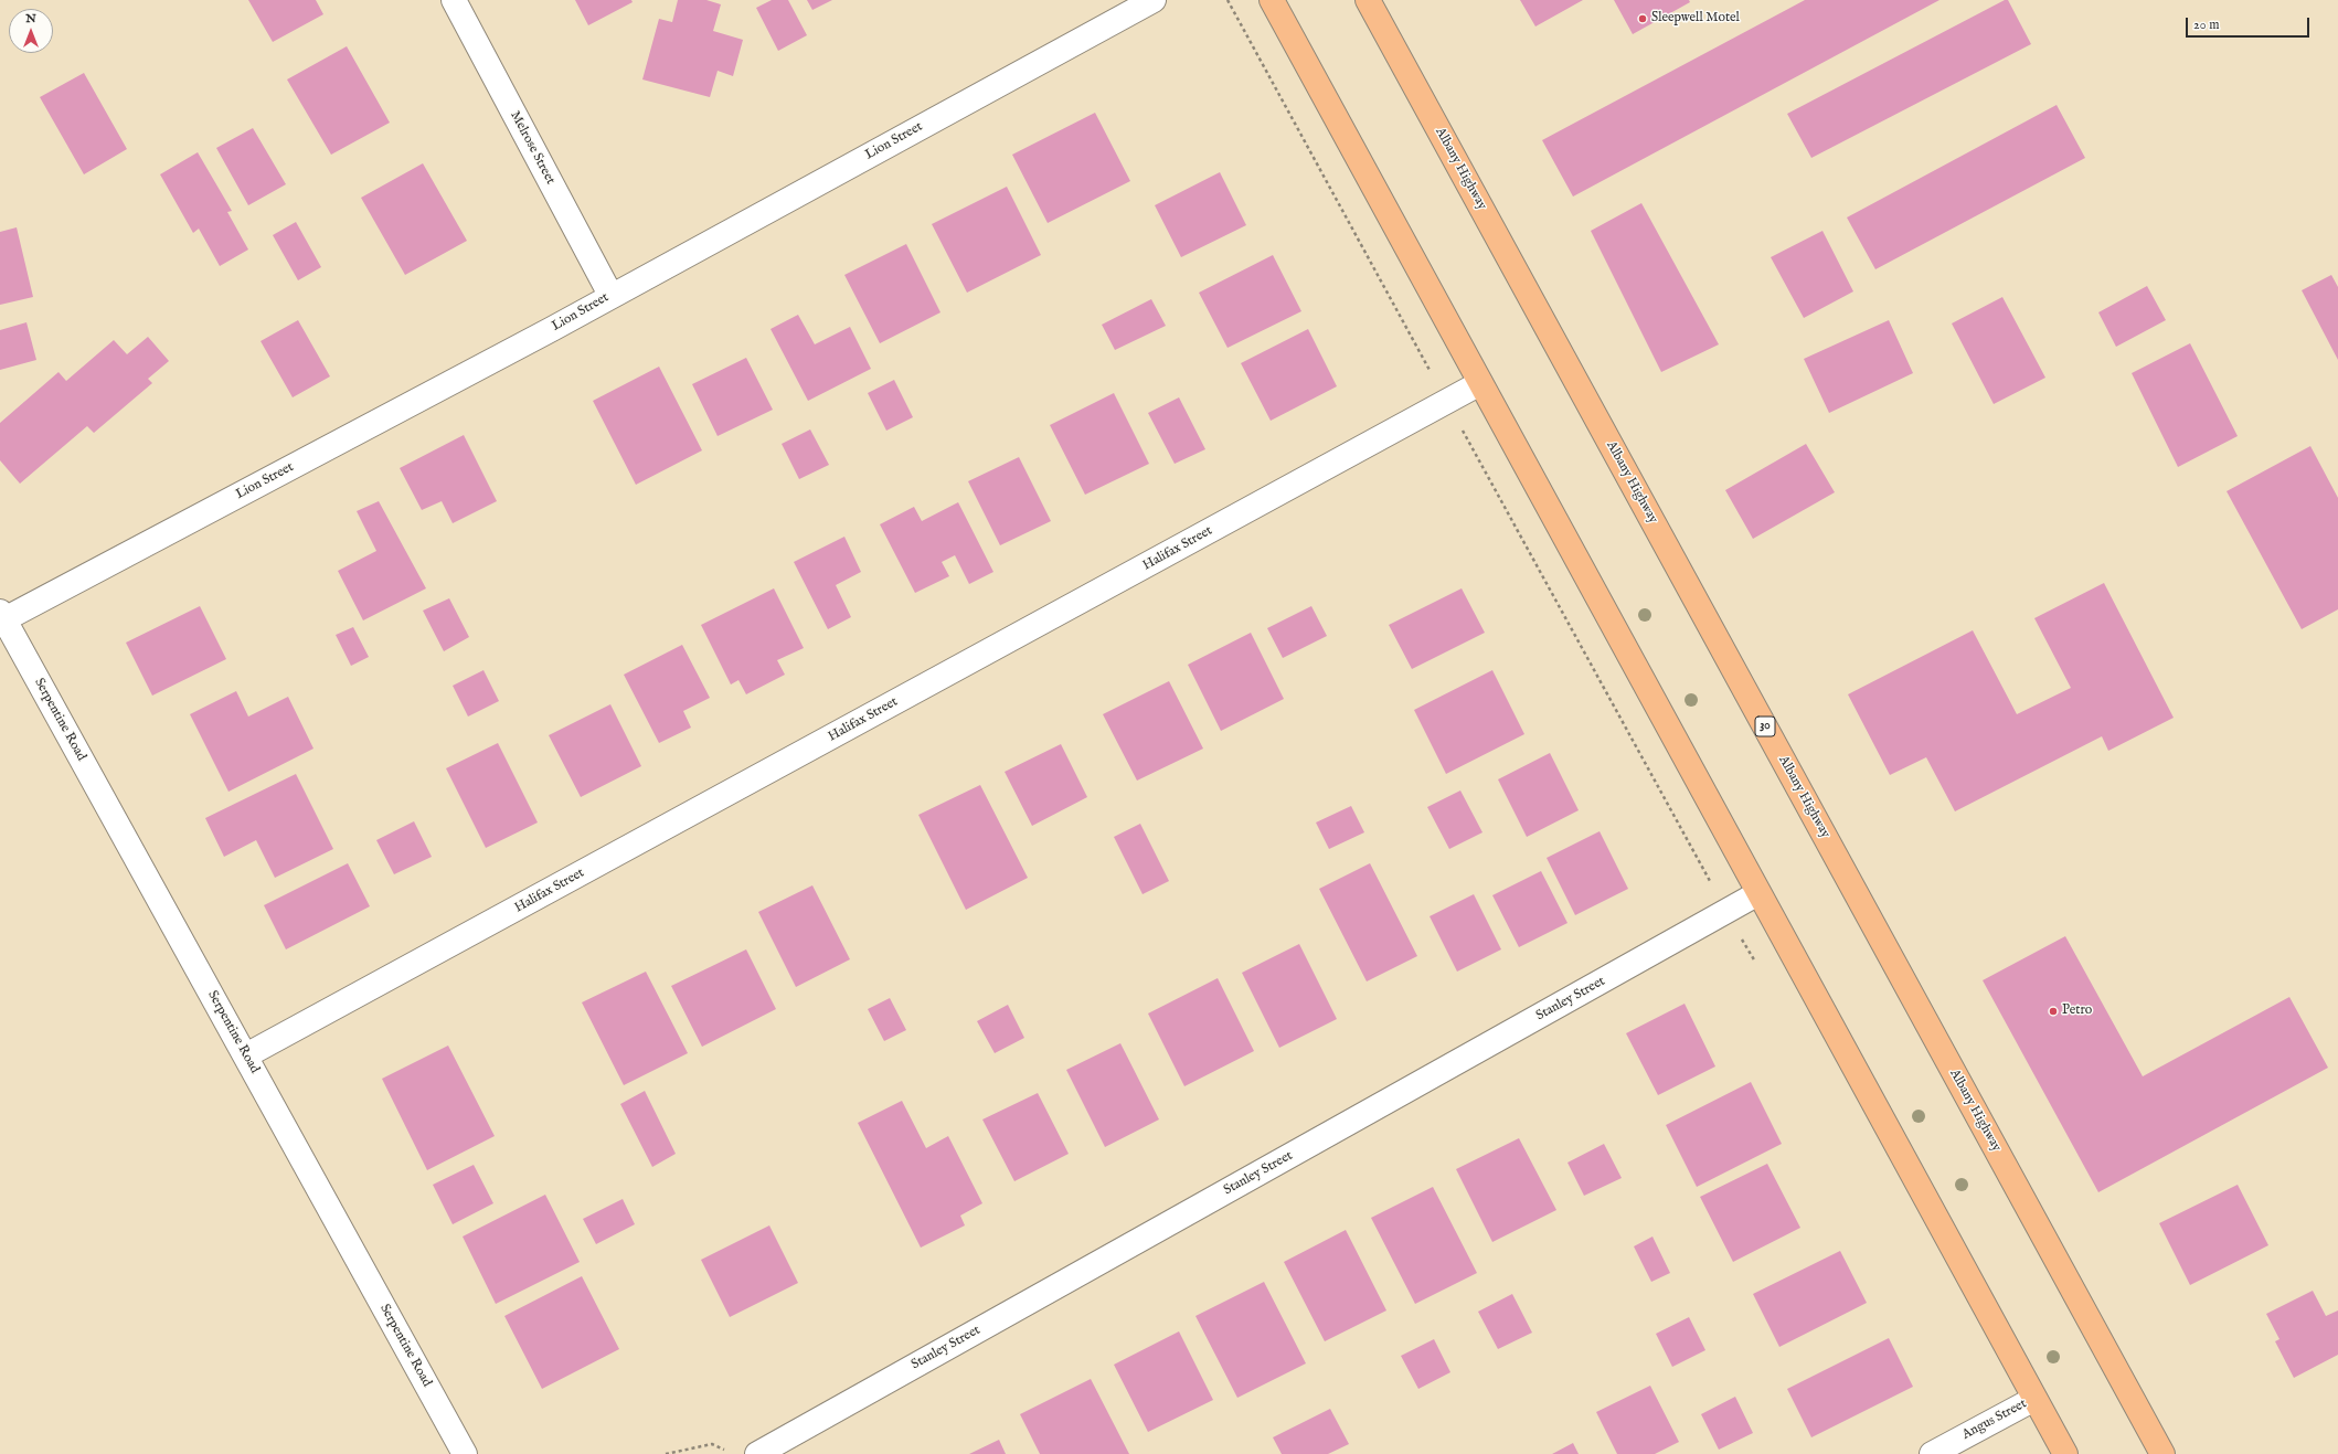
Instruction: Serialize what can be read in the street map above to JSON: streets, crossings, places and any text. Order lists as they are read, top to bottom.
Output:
{
  "streets": {
    "highway": ["Albany Highway", "30"],
    "street": [
      "Lion Street",
      "Melrose Street",
      "Halifax Street",
      "Serpentine Road",
      "Stanley Street",
      "Angus Street"
    ]
  },
  "crossings": [
    ["Lion Street", "Melrose Street"],
    ["Lion Street", "Serpentine Road"],
    ["Halifax Street", "Serpentine Road"]
  ],
  "places": ["Sleepwell Motel", "Petro"],
  "scale_bar": "20 m",
  "north": "top"
}
